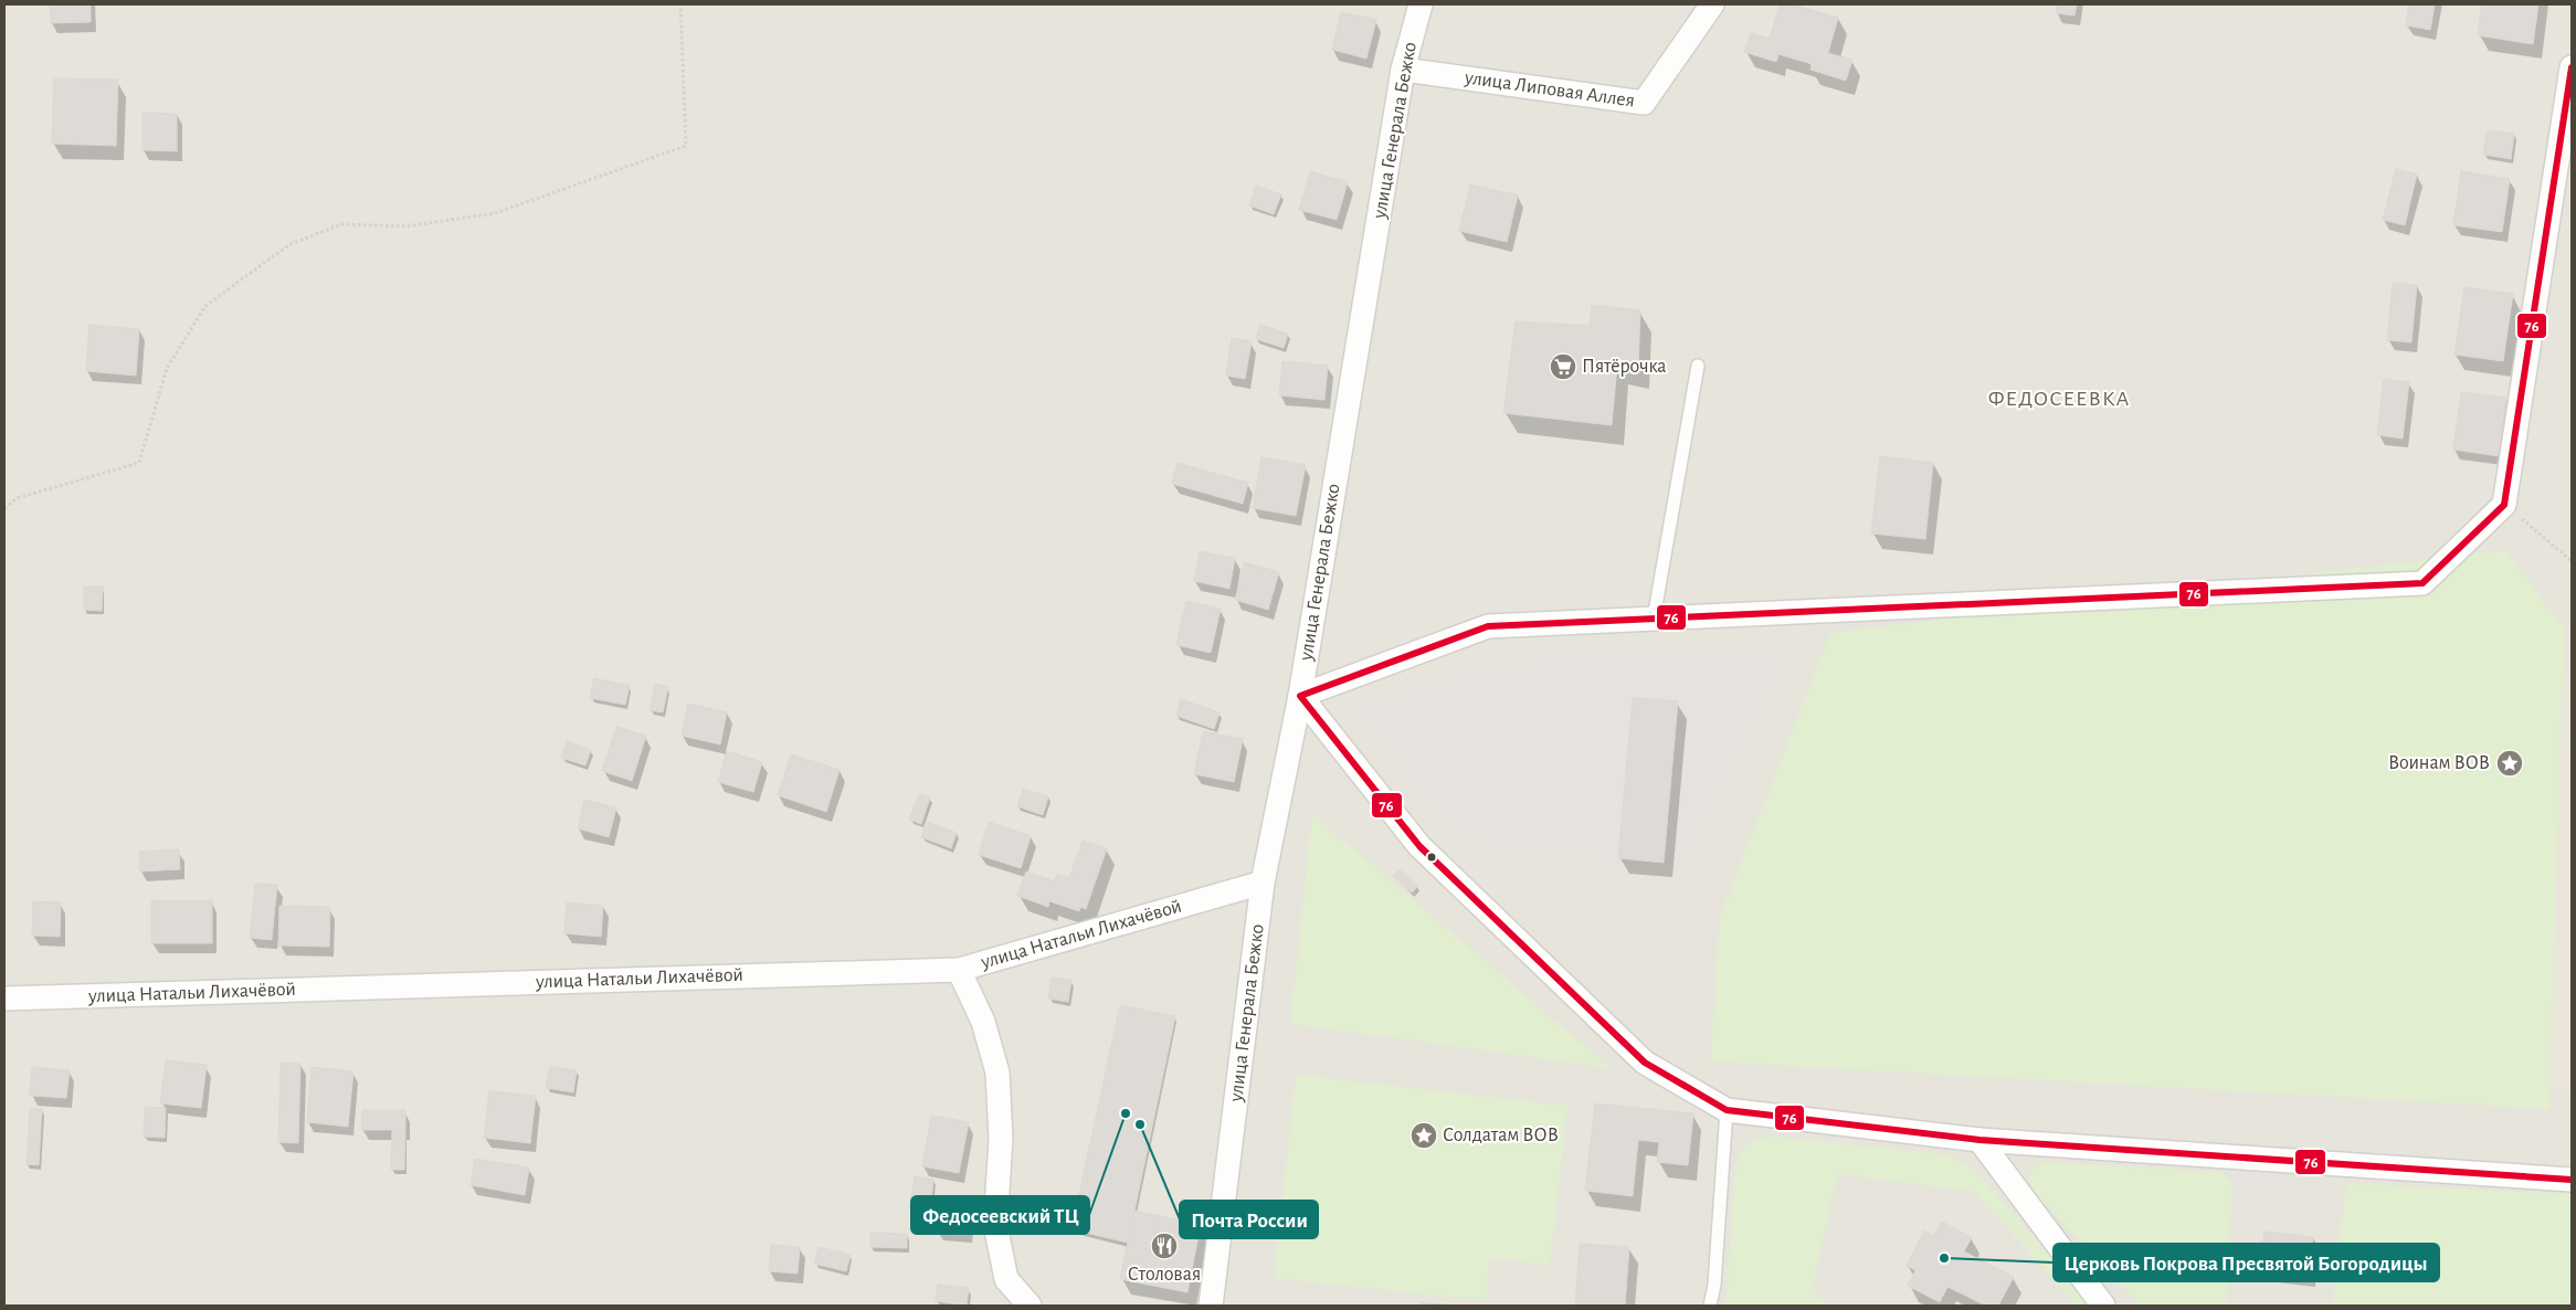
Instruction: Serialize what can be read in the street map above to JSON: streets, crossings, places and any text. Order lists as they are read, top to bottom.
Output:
{
  "streets": {
    "street": ["улица Липовая Аллея", "улица Генерала Бежко", "улица Натальи Лихачёвой"]
  },
  "crossings": [
    ["улица Липовая Аллея", "улица Генерала Бежко"],
    ["улица Генерала Бежко", "улица Натальи Лихачёвой"]
  ],
  "districts": ["ФЕДОСЕЕВКА"],
  "places": {
    "supermarket": ["Пятёрочка"],
    "place": ["Воинам ВОВ", "Солдатам ВОВ"],
    "other": ["Федосеевский ТЦ", "Почта России", "Церковь Покрова Пресвятой Богородицы"],
    "restaurant": ["Столовая"]
  },
  "lines": ["transit line 76"]
}
